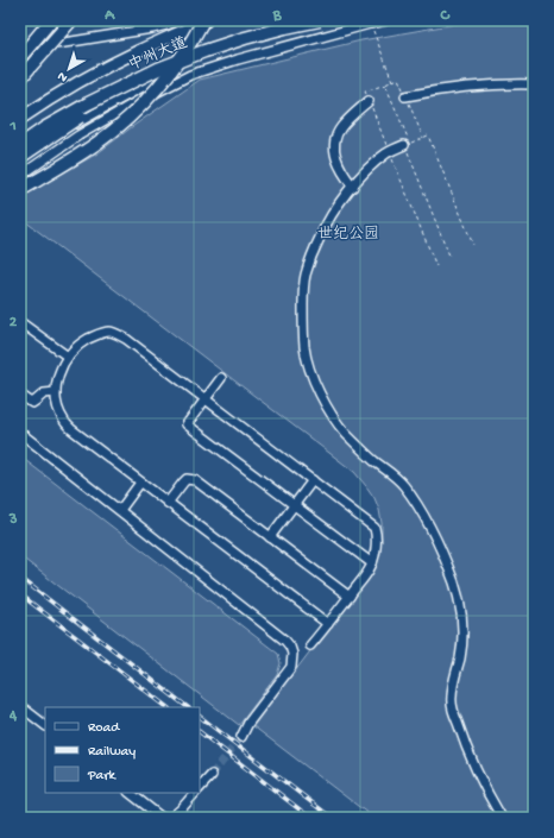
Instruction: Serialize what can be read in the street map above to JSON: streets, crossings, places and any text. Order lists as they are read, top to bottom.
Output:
{
  "streets": {
    "highway": ["中州大道"]
  },
  "parks": ["世纪公园"],
  "legend": ["Road", "Railway", "Park"],
  "north": "bottom left",
  "grid": {
    "columns": ["A", "B", "C"],
    "rows": [
      "1",
      "2",
      "3",
      "4"
    ]
  }
}
